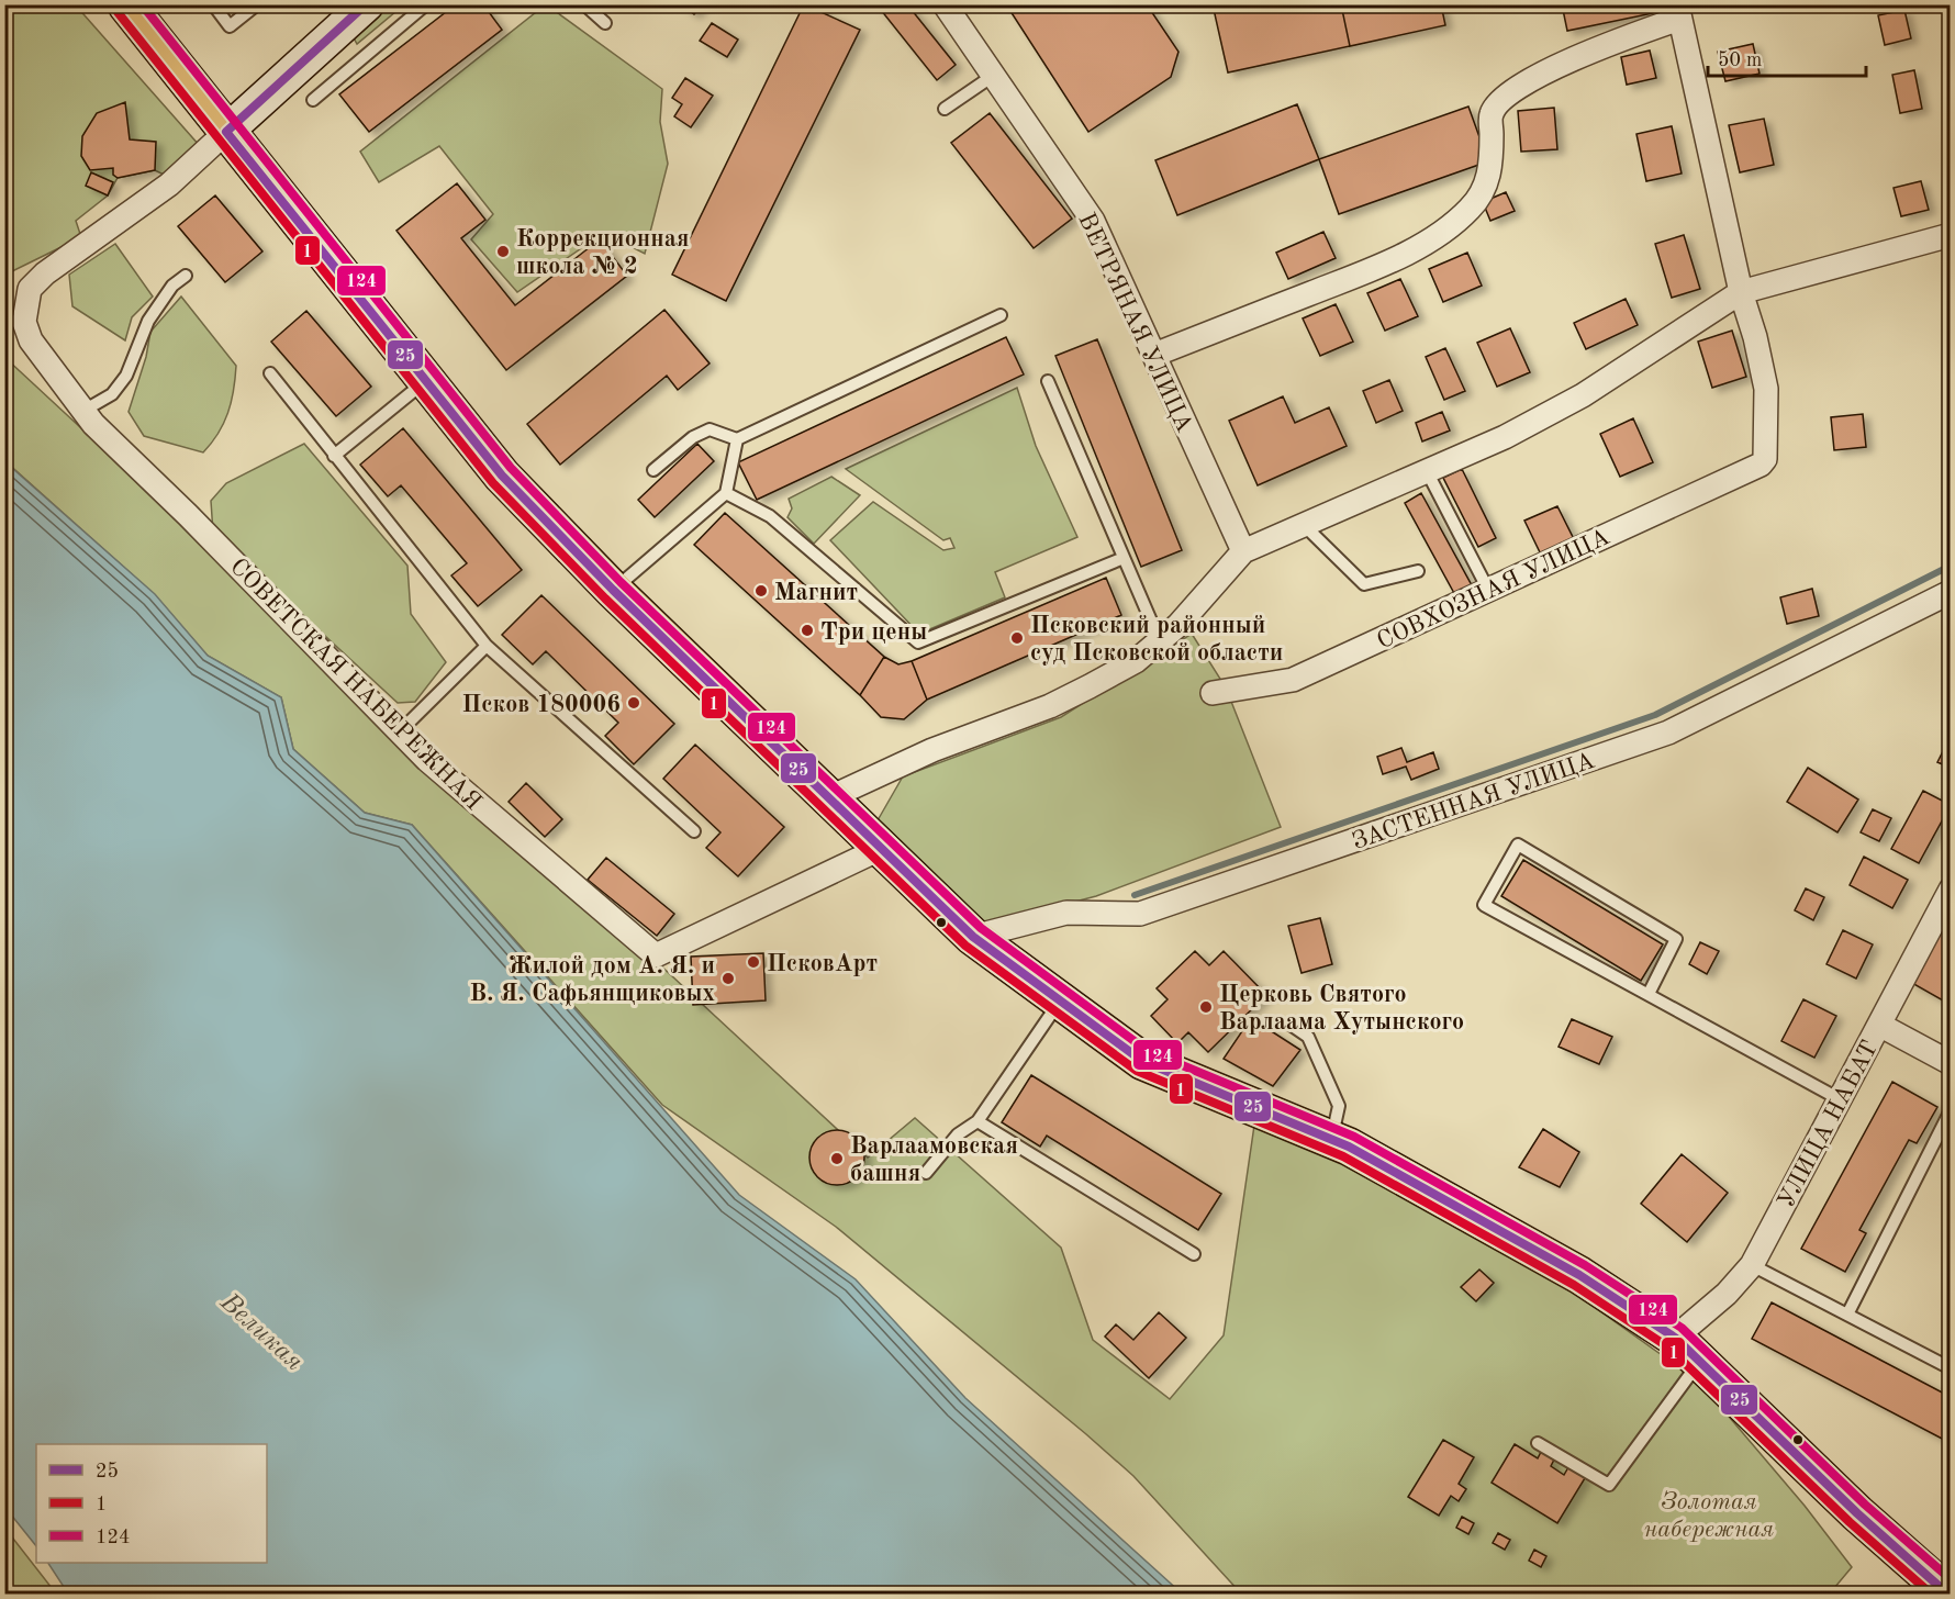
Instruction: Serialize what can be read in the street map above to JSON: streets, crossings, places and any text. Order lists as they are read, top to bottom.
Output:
{
  "streets": {
    "street": [
      "ВЕТРЯНАЯ УЛИЦА",
      "СОВХОЗНАЯ УЛИЦА",
      "СОВЕТСКАЯ НАБЕРЕЖНАЯ",
      "ЗАСТЕННАЯ УЛИЦА",
      "УЛИЦА НАБАТ"
    ]
  },
  "water": ["Великая"],
  "parks": ["Золотая набережная"],
  "places": [
    "Коррекционная школа № 2",
    "Магнит",
    "Три цены",
    "Псковский районный суд Псковской области",
    "Псков 180006",
    "ПсковАрт",
    "Жилой дом А. Я. и В. Я. Сафьянщиковых",
    "Церковь Святого Варлаама Хутынского",
    "Варлаамовская башня"
  ],
  "lines": ["transit line 25", "transit line 124", "transit line 1"],
  "legend": ["25", "1", "124"],
  "scale_bar": "50 m"
}
